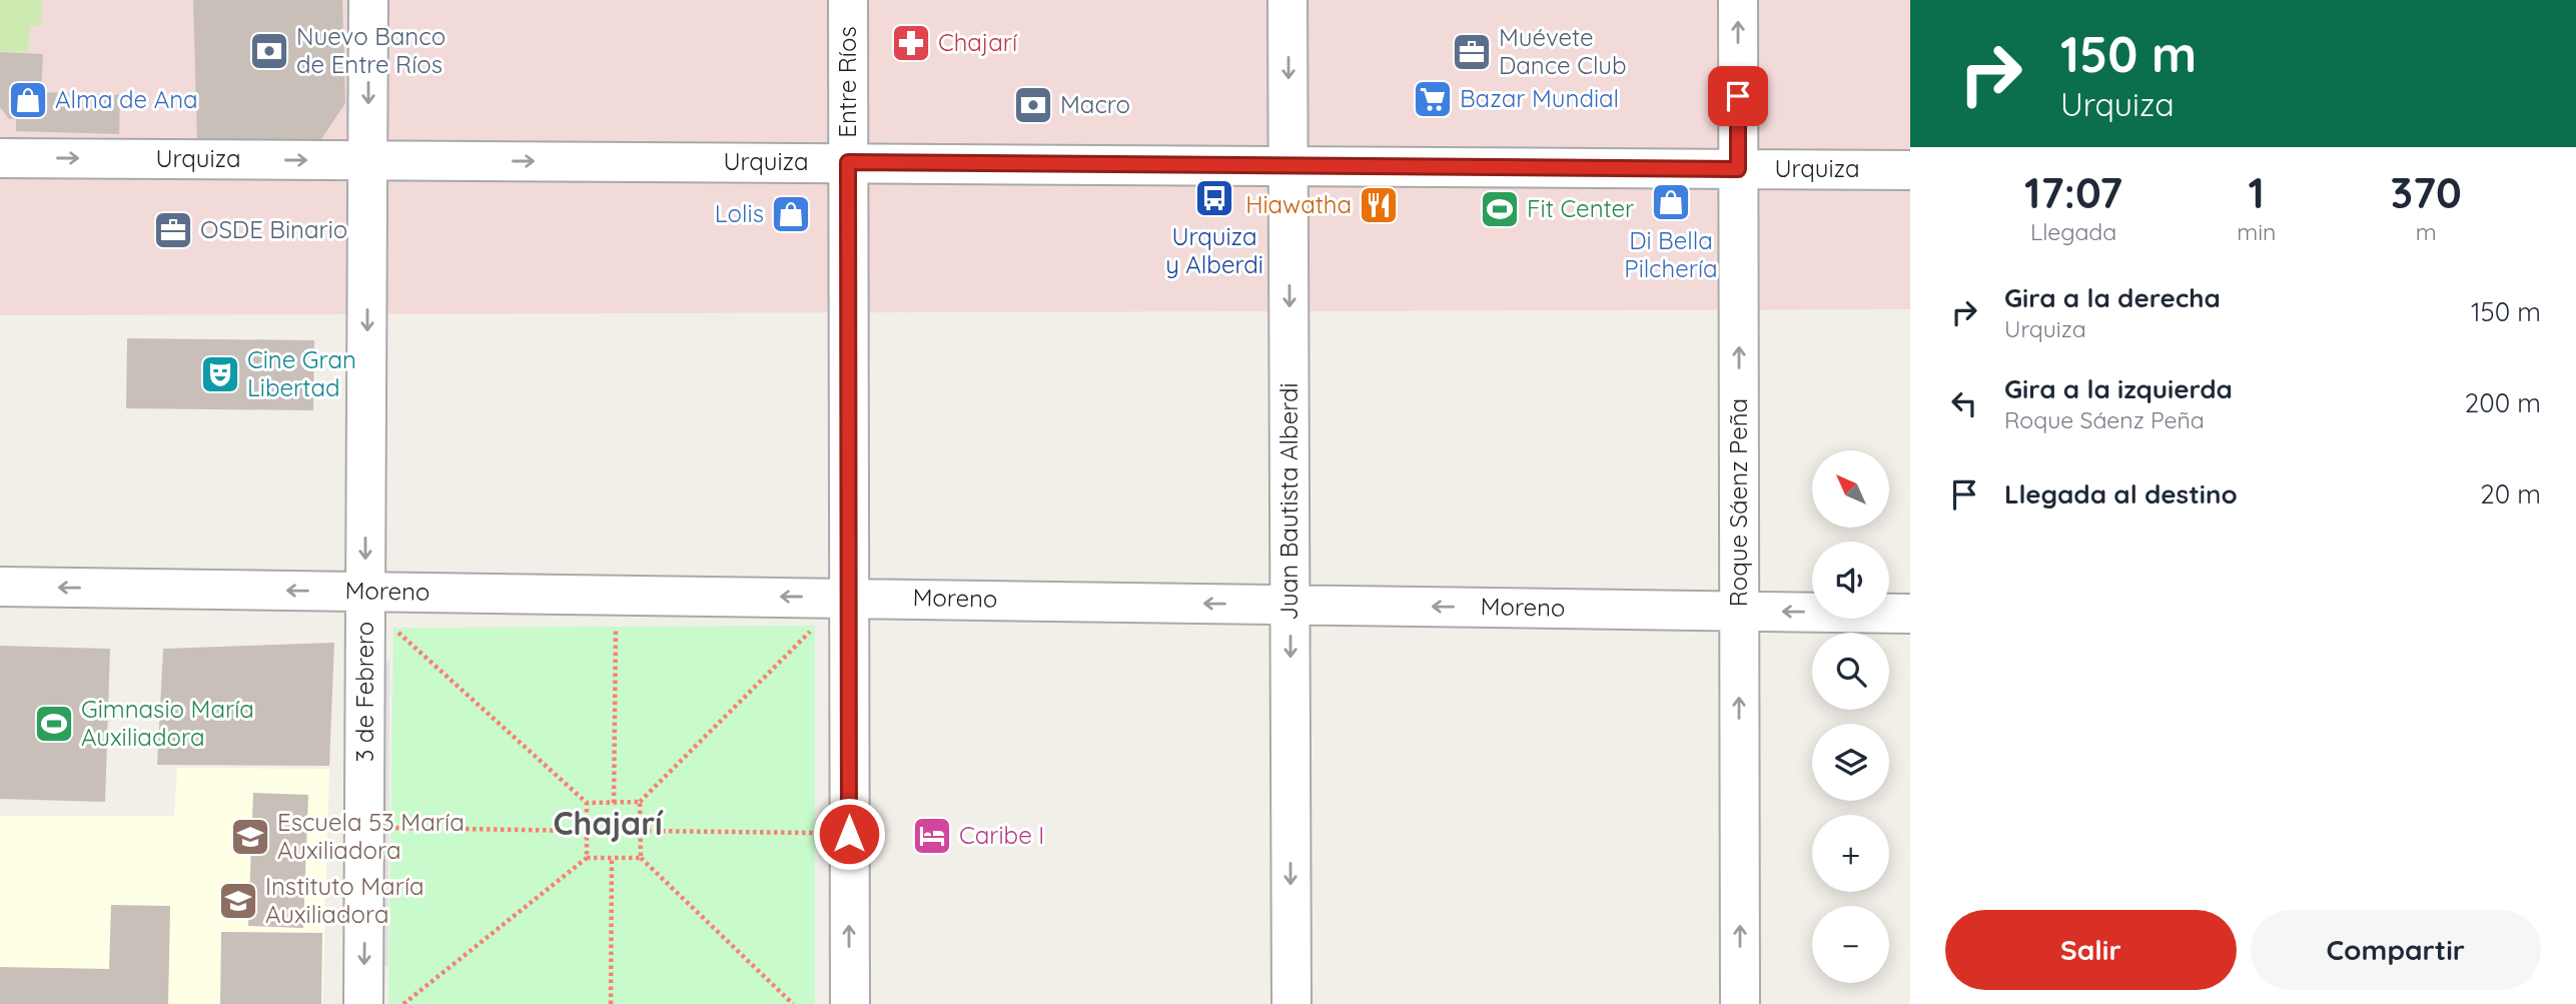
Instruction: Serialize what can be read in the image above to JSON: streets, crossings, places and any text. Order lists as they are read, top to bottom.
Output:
{
  "streets": {
    "street": [
      "Entre Ríos",
      "Urquiza",
      "Juan Bautista Alberdi",
      "Roque Sáenz Peña",
      "Moreno",
      "3 de Febrero"
    ]
  },
  "crossings": [
    ["Entre Ríos", "Urquiza"],
    ["Entre Ríos", "Moreno"],
    ["Urquiza", "Juan Bautista Alberdi"],
    ["Urquiza", "Roque Sáenz Peña"],
    ["Urquiza", "3 de Febrero"],
    ["Juan Bautista Alberdi", "Moreno"],
    ["Roque Sáenz Peña", "Moreno"],
    ["Moreno", "3 de Febrero"]
  ],
  "one_way": [
    "Entre Ríos",
    "Urquiza",
    "Juan Bautista Alberdi",
    "Roque Sáenz Peña",
    "Moreno",
    "3 de Febrero"
  ],
  "districts": ["Chajarí"],
  "places": {
    "pharmacy": ["Chajarí"],
    "bank": ["Nuevo Banco de Entre Ríos", "Macro"],
    "office": ["Muévete Dance Club", "OSDE Binario"],
    "supermarket": ["Bazar Mundial"],
    "shop": ["Alma de Ana", "Di Bella Pilchería", "Lolis"],
    "bus stop": ["Urquiza y Alberdi"],
    "restaurant": ["Hiawatha"],
    "sports": ["Fit Center", "Gimnasio María Auxiliadora"],
    "theatre": ["Cine Gran Libertad"],
    "hotel": ["Caribe I"],
    "school or university": ["Escuela 53 María Auxiliadora", "Instituto María Auxiliadora"]
  },
  "north": "top left",
  "page": {
    "turn": ["150 m", "Urquiza"],
    "eta": [
      "17:07",
      "Llegada",
      "1",
      "min",
      "370",
      "m"
    ],
    "list": [
      {
        "name": "Gira a la derecha",
        "note": "Urquiza",
        "value": "150 m"
      },
      {
        "name": "Gira a la izquierda",
        "note": "Roque Sáenz Peña",
        "value": "200 m"
      },
      {
        "name": "Llegada al destino",
        "value": "20 m"
      }
    ],
    "map_buttons": ["+", "−"],
    "buttons": ["Salir", "Compartir"]
  }
}
